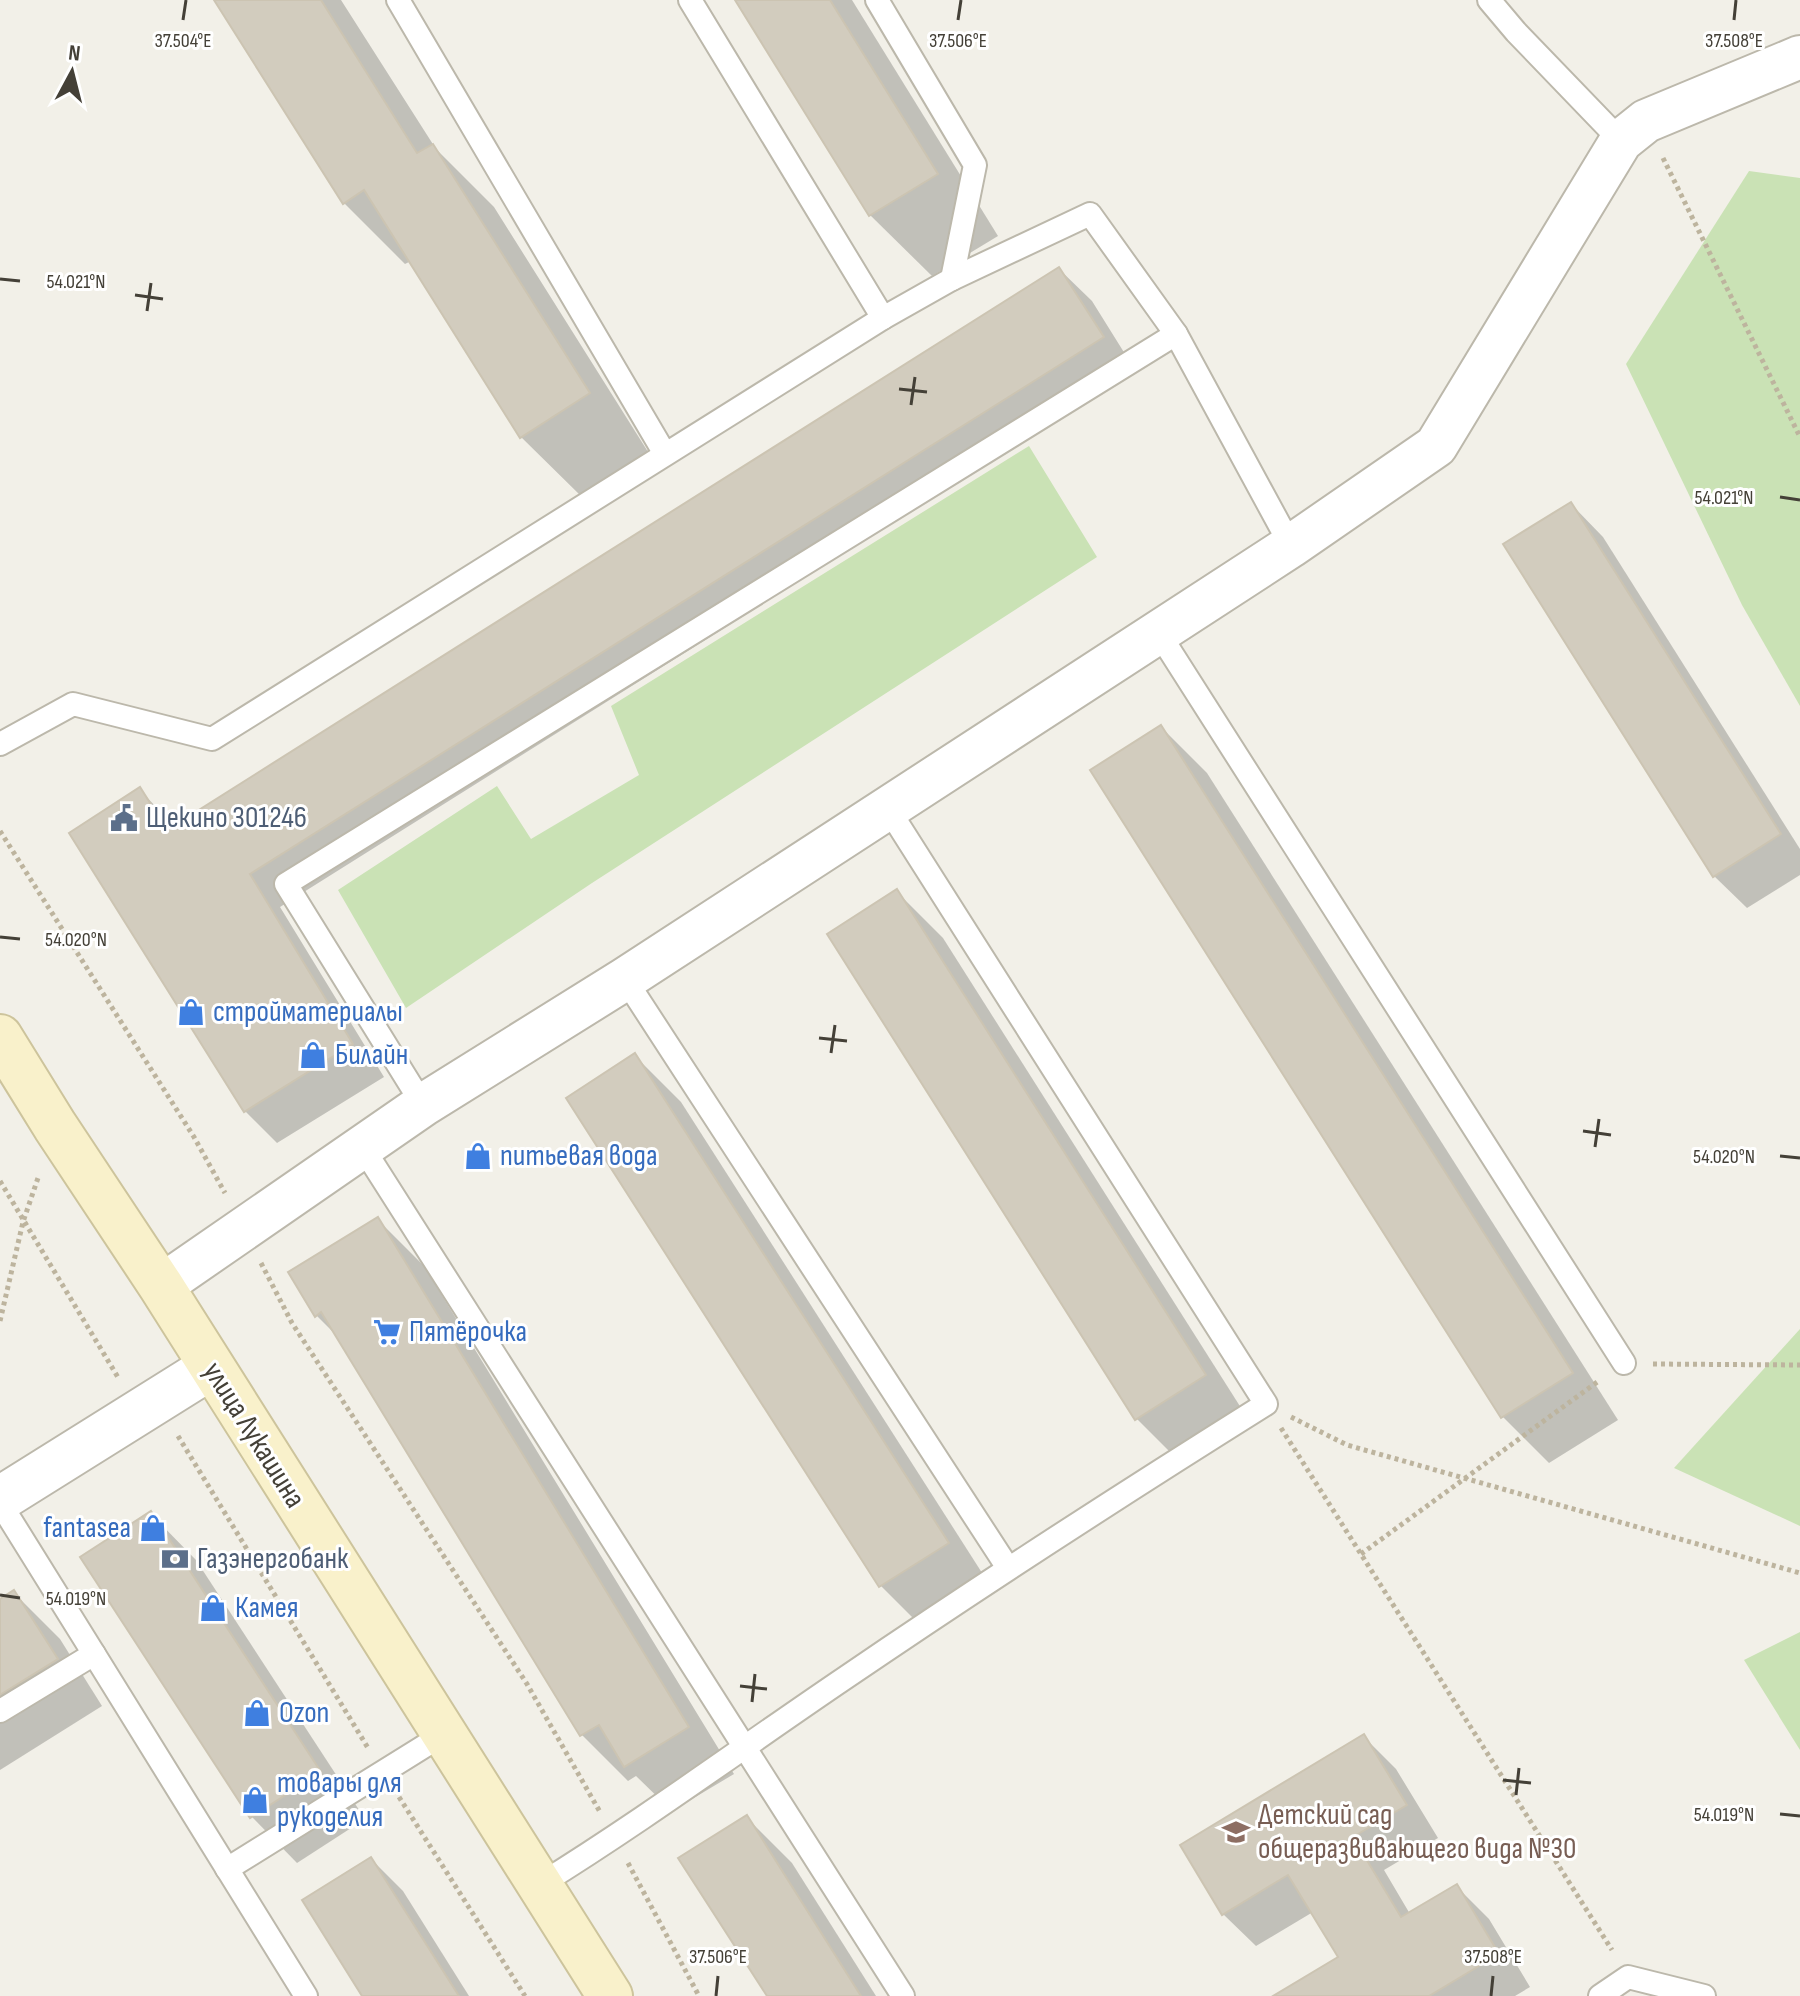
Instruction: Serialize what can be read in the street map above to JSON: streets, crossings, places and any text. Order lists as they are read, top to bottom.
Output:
{
  "streets": {
    "main road": ["улица Лукашина"]
  },
  "places": {
    "public building": ["Щекино 301246"],
    "shop": [
      "стройматериалы",
      "Билайн",
      "питьевая вода",
      "fantasea",
      "Камея",
      "Ozon",
      "товары для рукоделия"
    ],
    "supermarket": ["Пятёрочка"],
    "bank": ["Газэнергобанк"],
    "school or university": ["Детский сад общеразвивающего вида №30"]
  },
  "north": "top",
  "coordinates": [
    "37.504°E",
    "37.506°E",
    "37.508°E",
    "54.021°N",
    "54.020°N",
    "54.019°N"
  ]
}
